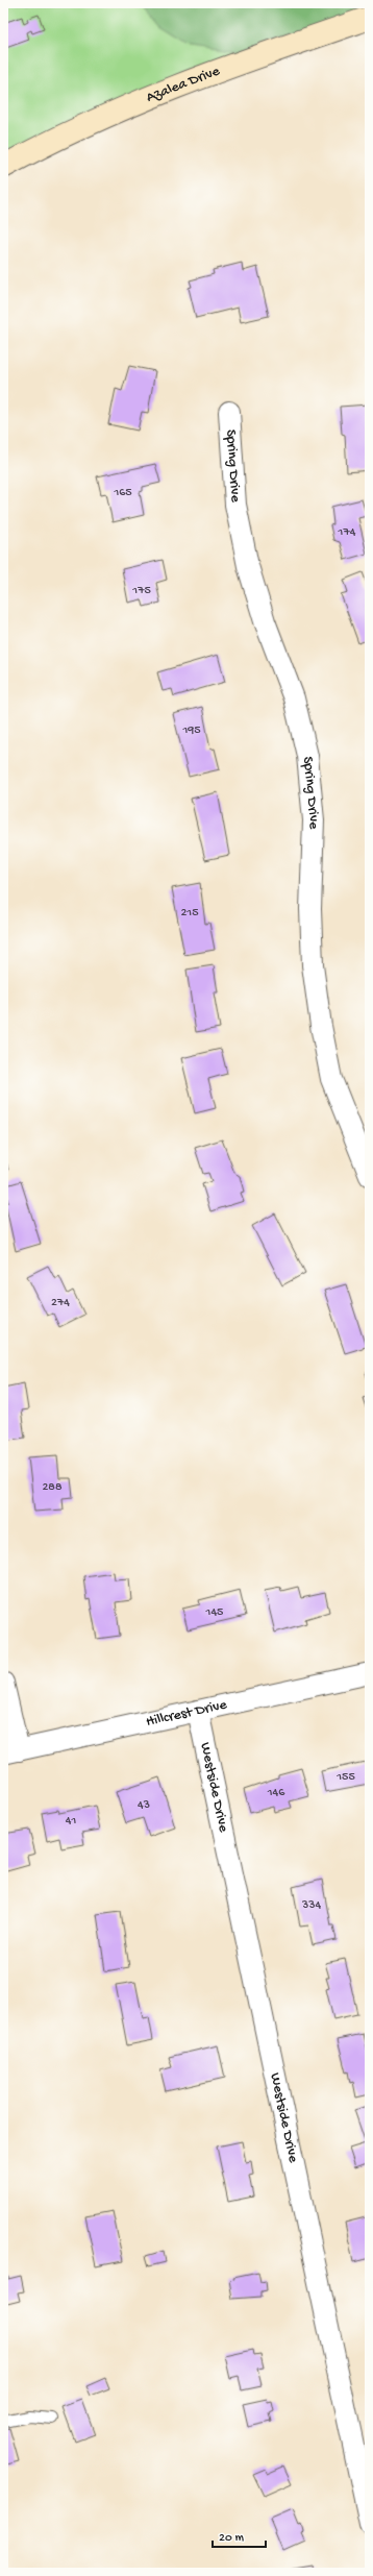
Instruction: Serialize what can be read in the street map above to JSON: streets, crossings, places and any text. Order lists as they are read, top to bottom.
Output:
{
  "streets": {
    "street": [
      "Azalea Drive",
      "Spring Drive",
      "Hillcrest Drive",
      "Westside Drive"
    ]
  },
  "crossings": [
    ["Hillcrest Drive", "Westside Drive"]
  ],
  "house_numbers": [
    "165",
    "174",
    "175",
    "195",
    "215",
    "274",
    "288",
    "145",
    "155",
    "146",
    "43",
    "41",
    "334"
  ],
  "scale_bar": "20 m"
}
